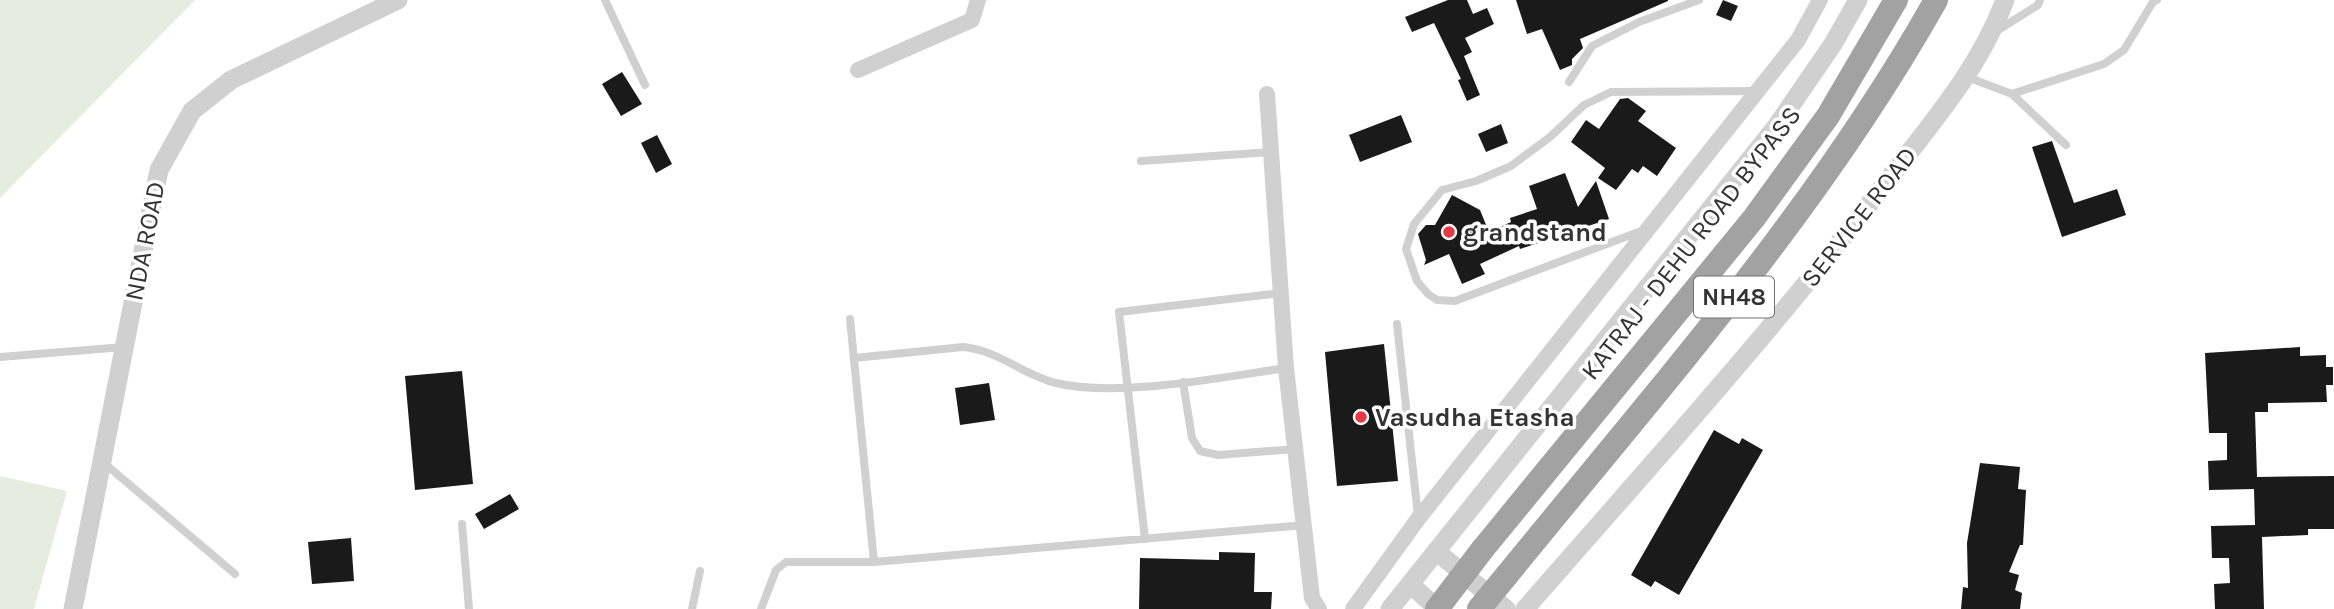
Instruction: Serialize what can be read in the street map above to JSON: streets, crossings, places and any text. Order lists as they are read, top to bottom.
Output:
{
  "streets": {
    "highway": ["KATRAJ - DEHU ROAD BYPASS", "NH48"],
    "street": ["SERVICE ROAD", "NDA ROAD"]
  },
  "places": ["grandstand", "Vasudha Etasha"]
}
